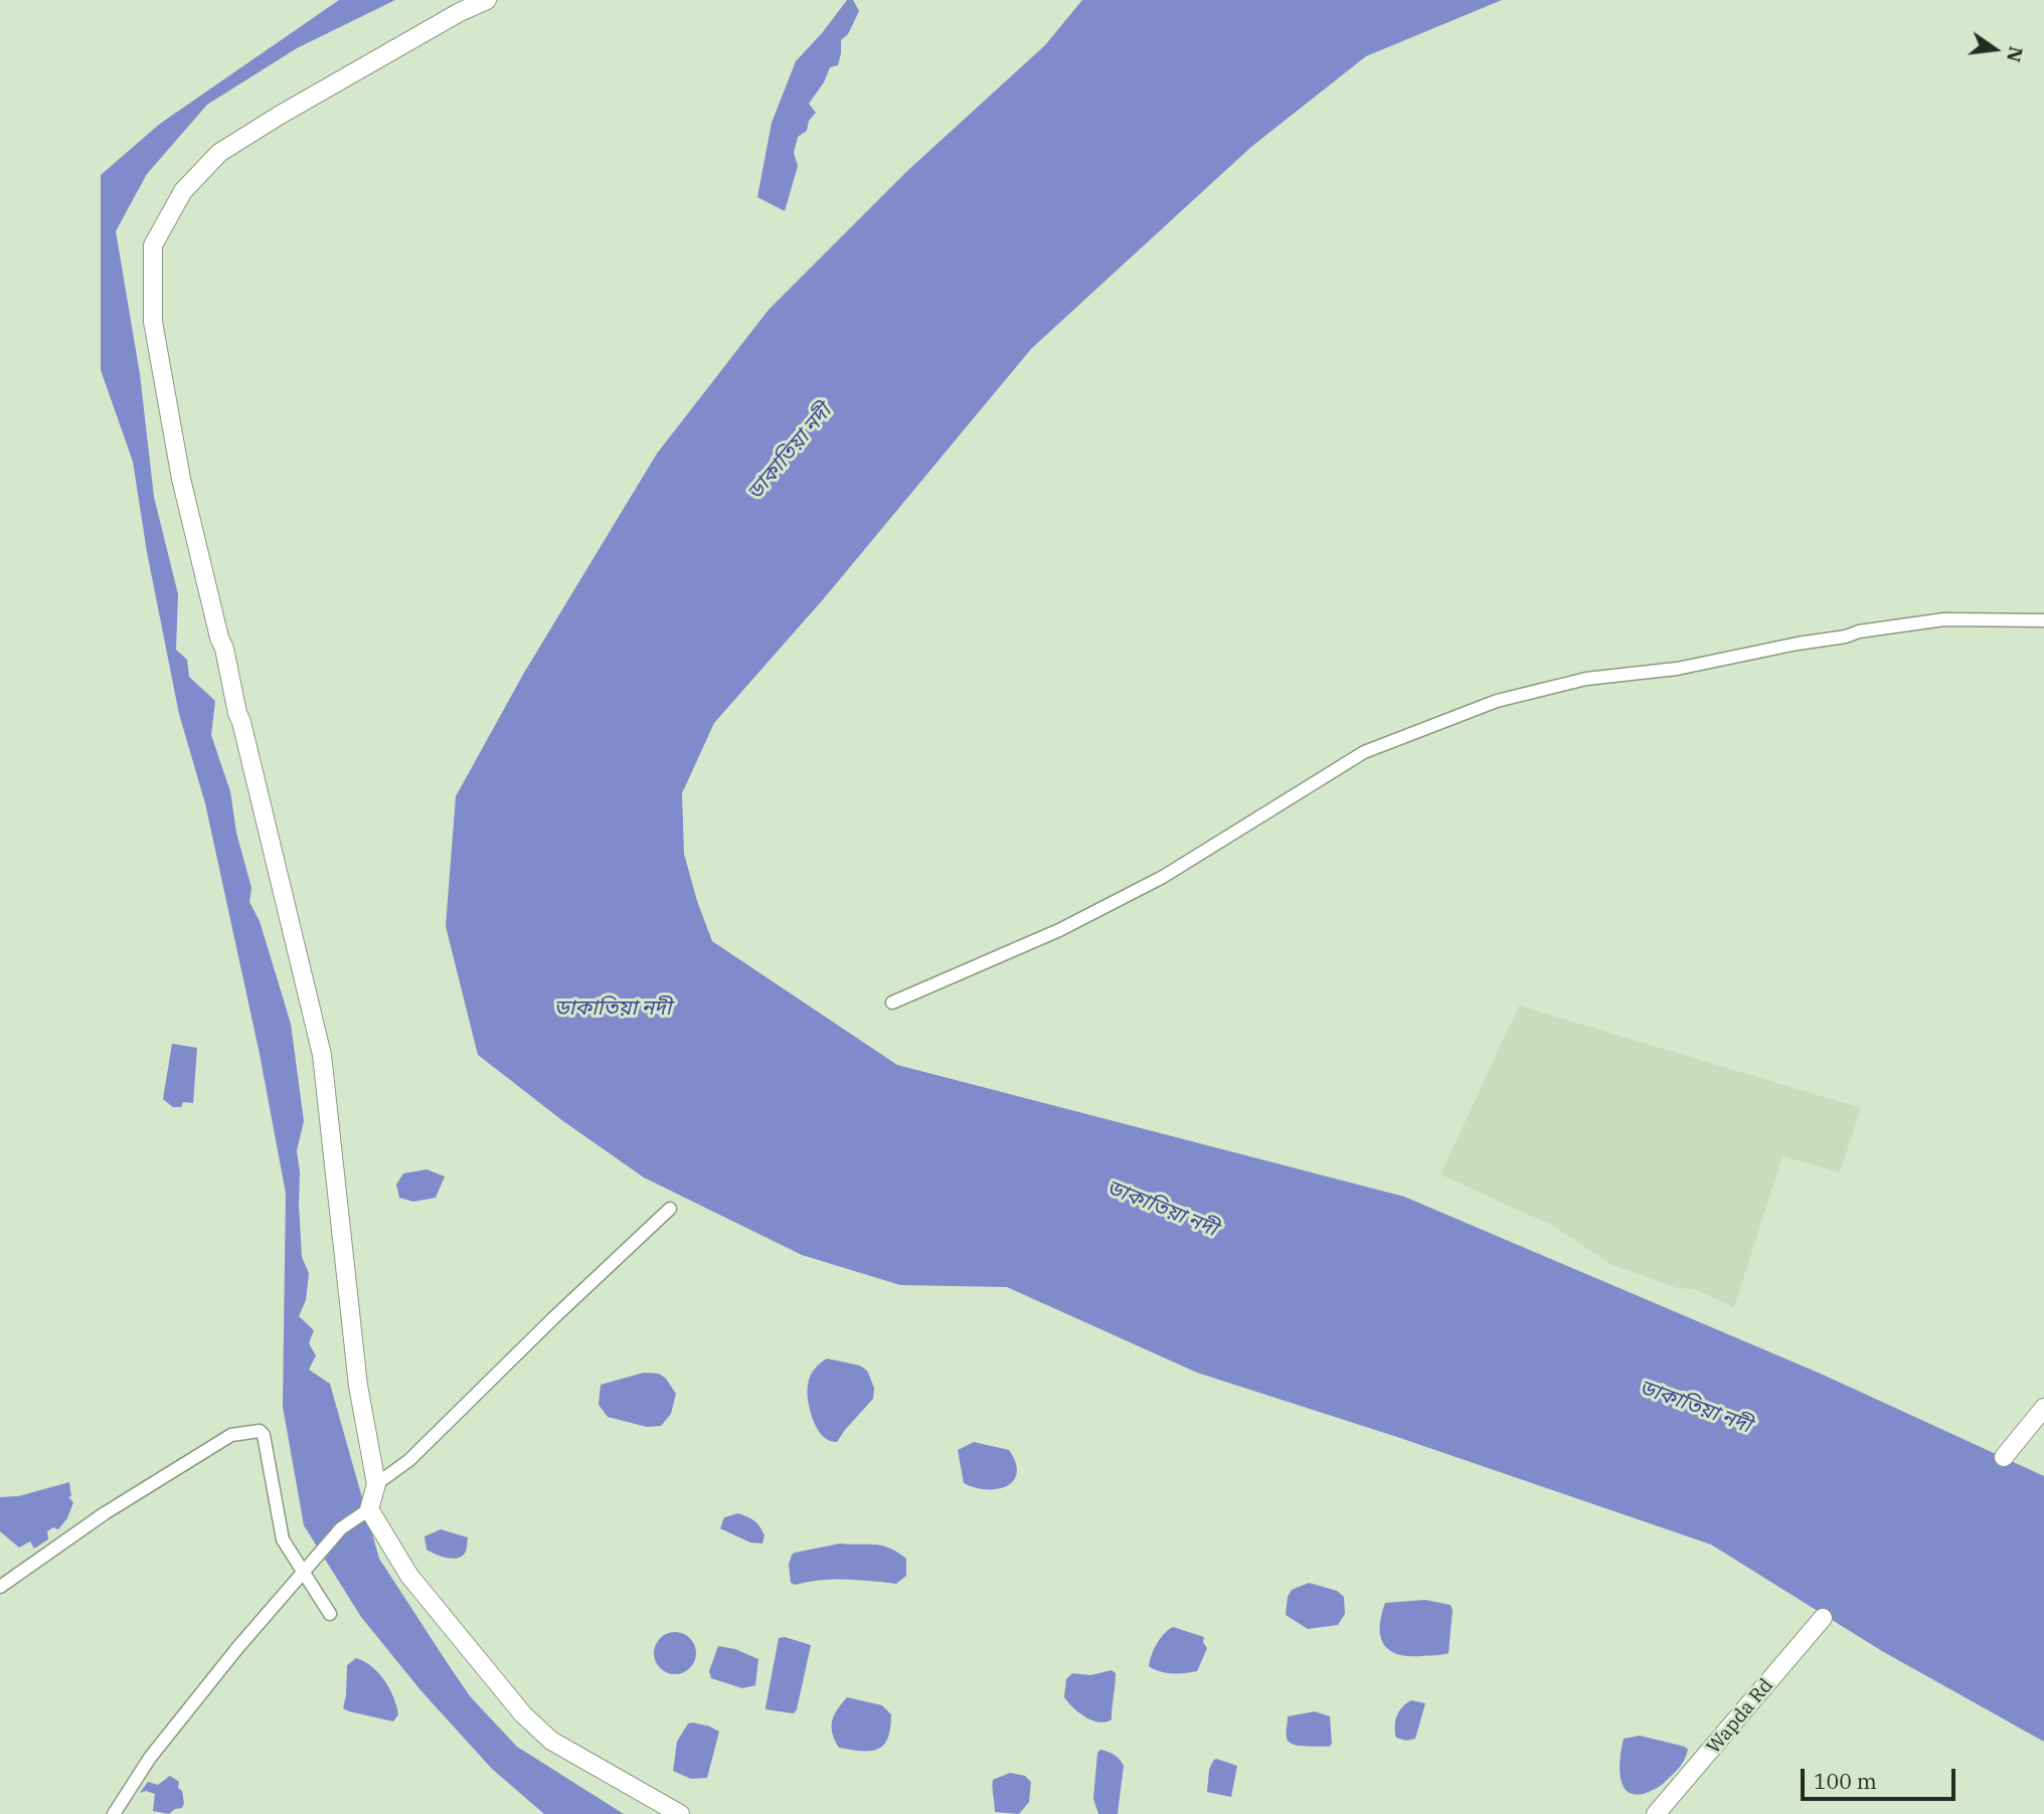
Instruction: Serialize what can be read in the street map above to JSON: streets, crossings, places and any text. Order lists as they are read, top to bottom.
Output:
{
  "streets": {
    "main road": ["Wapda Rd"]
  },
  "water": ["ডাকাতিয়া নদী"],
  "scale_bar": "100 m",
  "north": "right"
}
